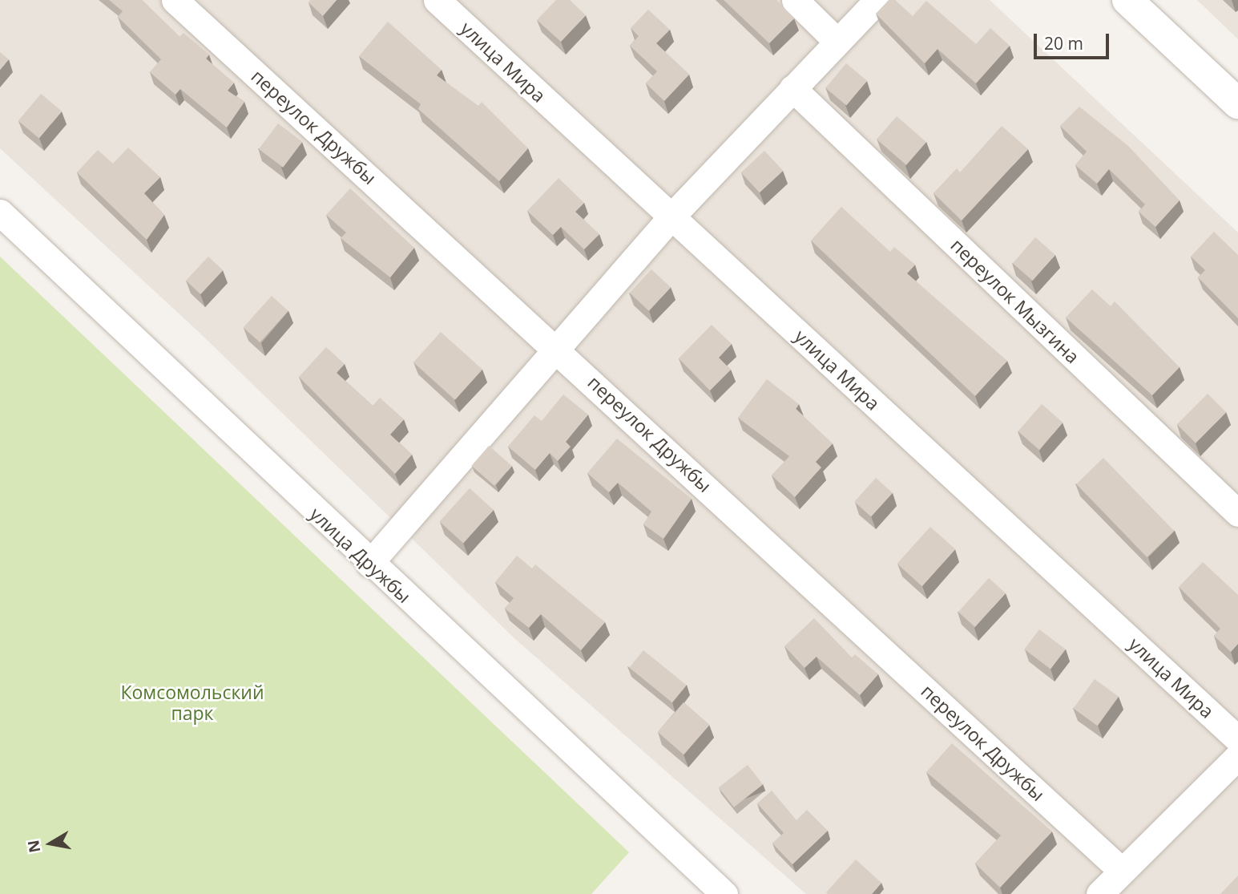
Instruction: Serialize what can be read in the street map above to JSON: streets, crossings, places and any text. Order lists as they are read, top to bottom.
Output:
{
  "streets": {
    "street": [
      "улица Мира",
      "переулок Дружбы",
      "переулок Мызгина",
      "улица Дружбы"
    ]
  },
  "parks": ["Комсомольский парк"],
  "scale_bar": "20 m",
  "north": "left"
}
